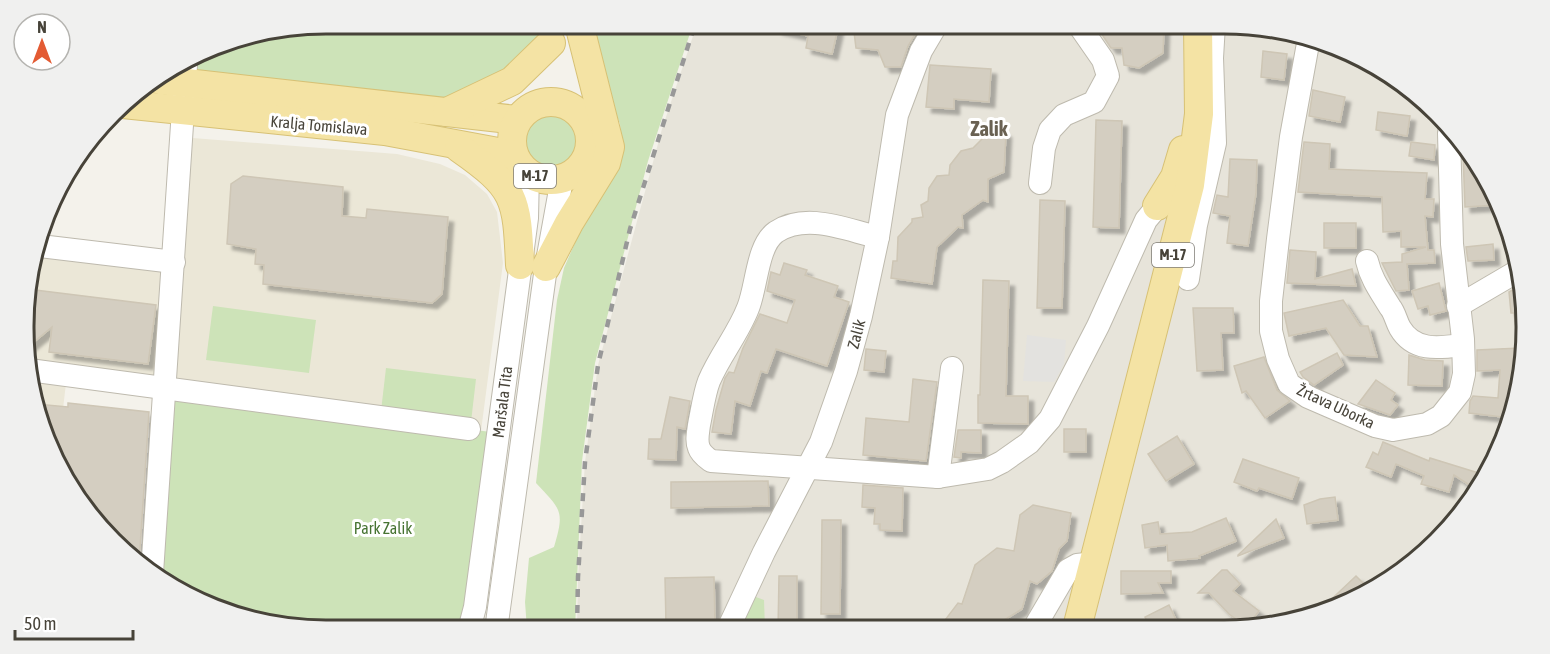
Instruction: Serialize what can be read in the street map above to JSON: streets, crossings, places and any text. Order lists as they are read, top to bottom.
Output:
{
  "streets": {
    "main road": ["Kralja Tomislava", "M-17"],
    "street": ["Zalik", "Maršala Tita", "Žrtava Uborka"]
  },
  "crossings": [
    ["Kralja Tomislava", "M-17"],
    ["Kralja Tomislava", "Maršala Tita"],
    ["M-17", "Maršala Tita"]
  ],
  "districts": ["Zalik"],
  "parks": ["Park Zalik"],
  "scale_bar": "50 m",
  "north": "top"
}
